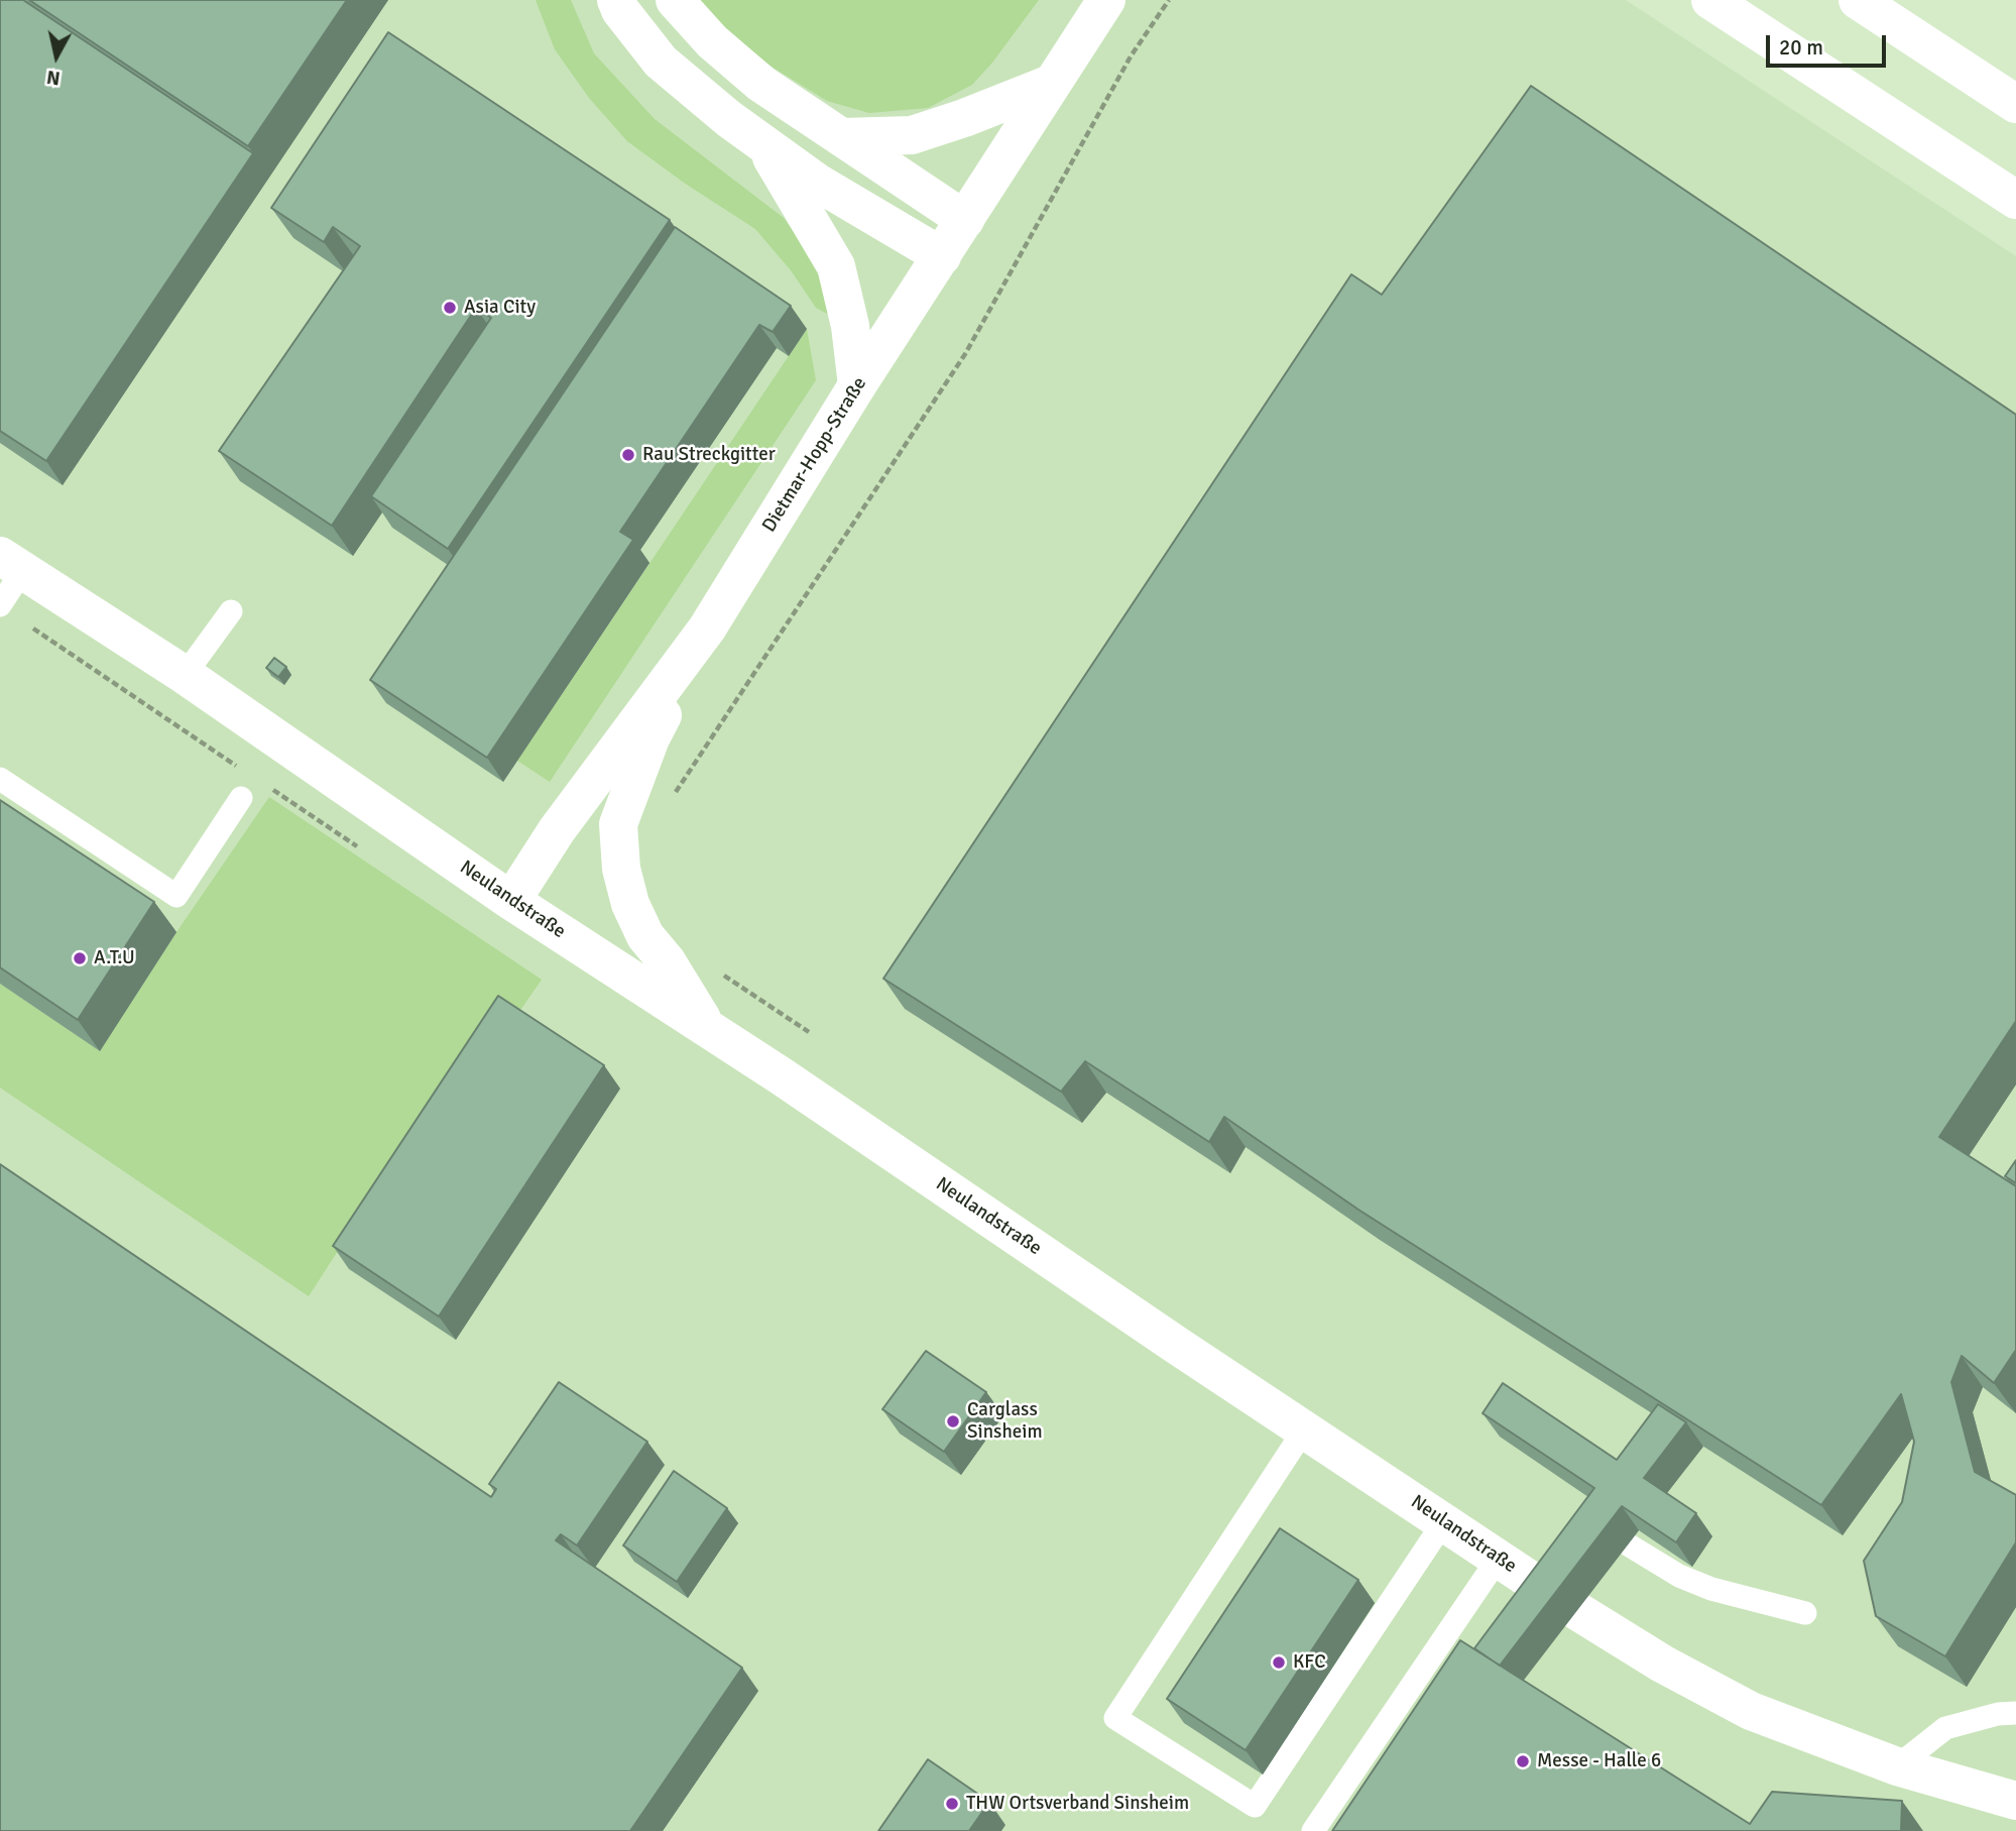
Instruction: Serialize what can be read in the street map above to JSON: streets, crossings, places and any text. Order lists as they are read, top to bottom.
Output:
{
  "streets": {
    "main road": ["Dietmar-Hopp-Straße", "Neulandstraße"]
  },
  "crossings": [
    ["Dietmar-Hopp-Straße", "Neulandstraße"]
  ],
  "places": [
    "Asia City",
    "Rau Streckgitter",
    "A.T.U",
    "Carglass Sinsheim",
    "KFC",
    "Messe - Halle 6",
    "THW Ortsverband Sinsheim"
  ],
  "scale_bar": "20 m",
  "north": "bottom"
}
